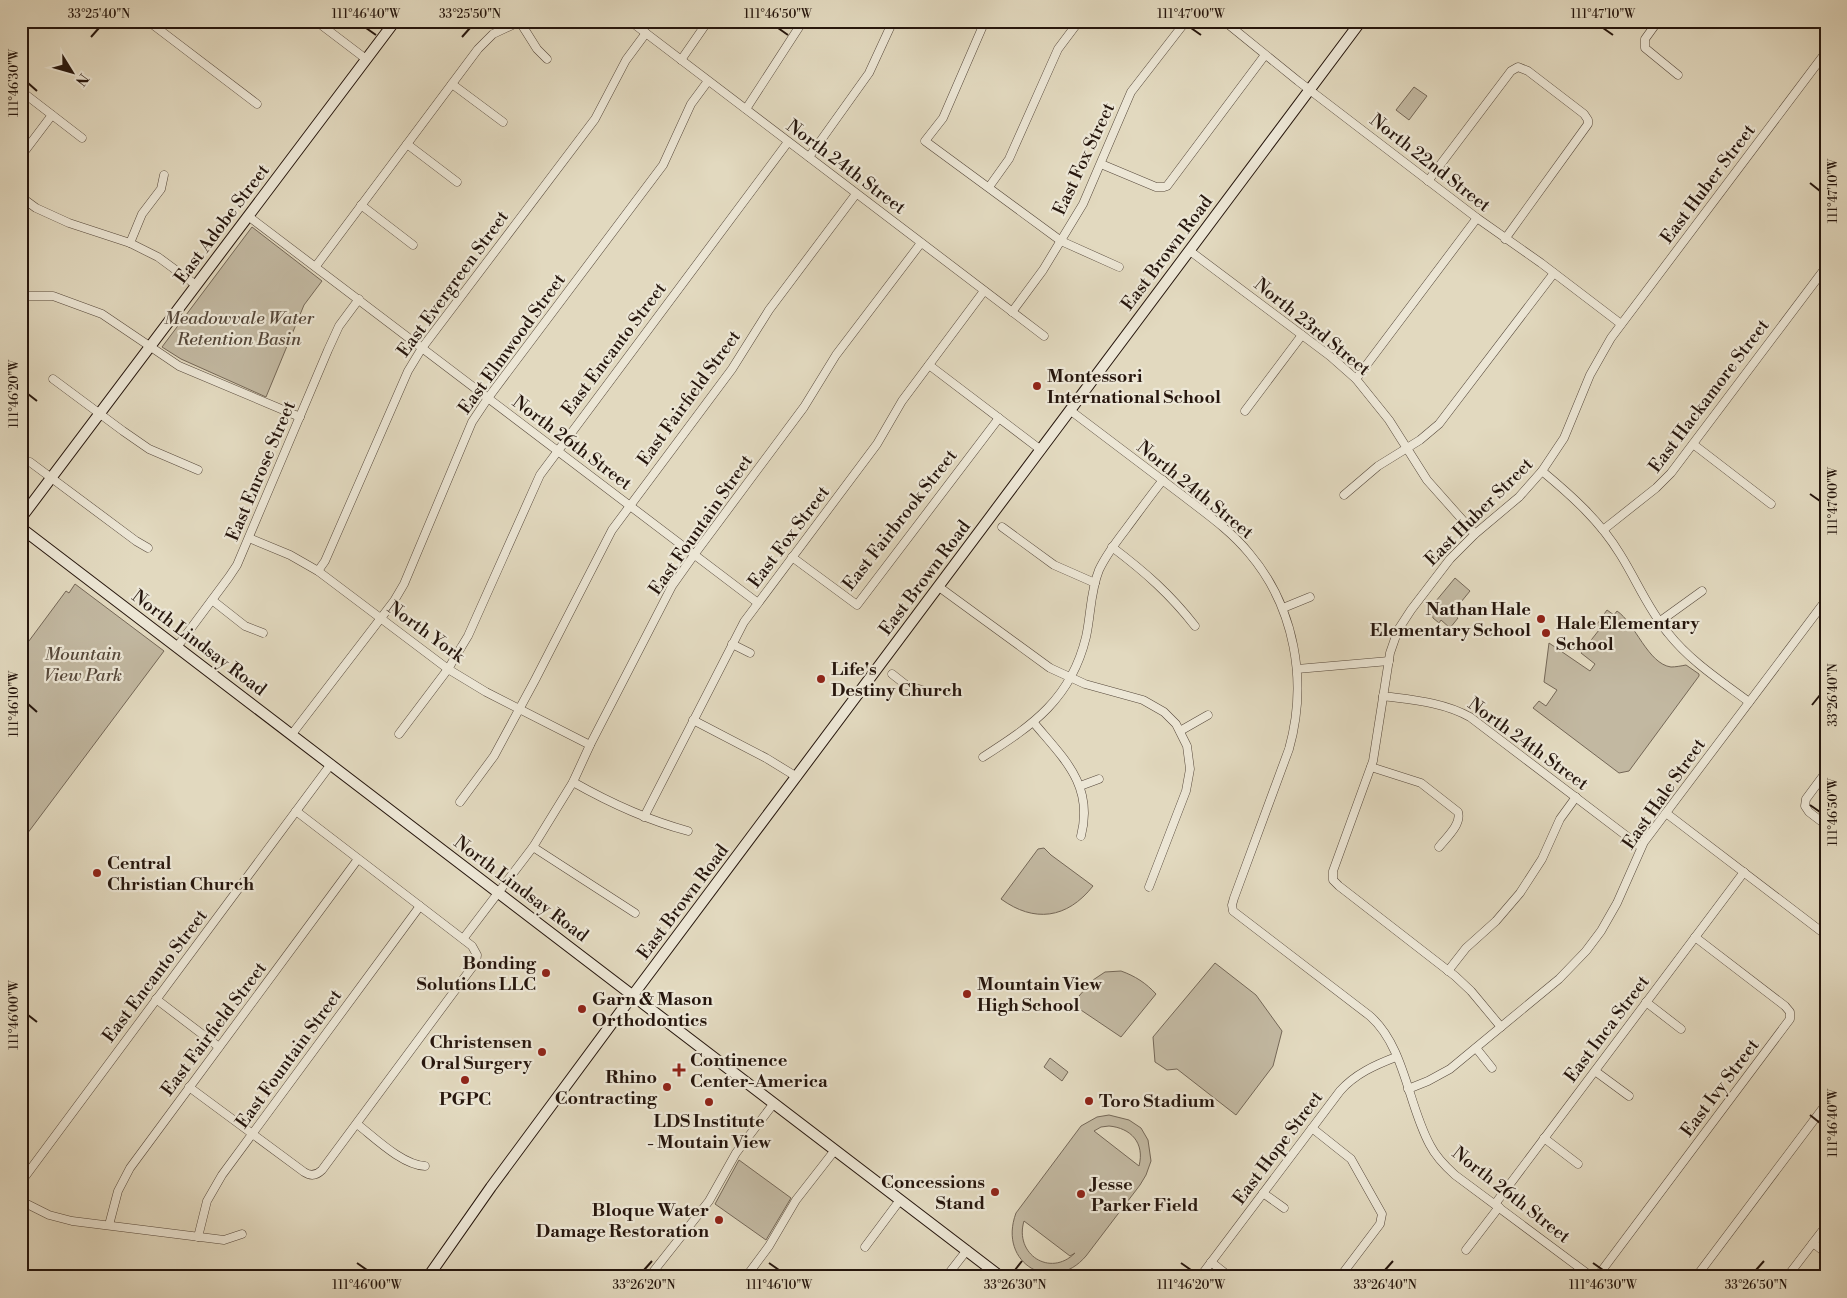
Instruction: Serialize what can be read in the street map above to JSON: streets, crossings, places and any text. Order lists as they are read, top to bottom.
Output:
{
  "streets": {
    "main road": ["East Adobe Street", "East Brown Road", "North Lindsay Road"],
    "street": [
      "East Fox Street",
      "North 22nd Street",
      "North 24th Street",
      "East Huber Street",
      "East Evergreen Street",
      "North 23rd Street",
      "East Elmwood Street",
      "East Encanto Street",
      "East Hackamore Street",
      "East Fairfield Street",
      "North 26th Street",
      "East Enrose Street",
      "East Fairbrook Street",
      "East Fountain Street",
      "North York",
      "East Hale Street",
      "East Inca Street",
      "East Ivy Street",
      "East Hope Street"
    ]
  },
  "crossings": [
    ["East Fox Street", "North 24th Street"],
    ["East Fox Street", "North 26th Street"],
    ["East Fox Street", "East Fairbrook Street"],
    ["North 22nd Street", "East Huber Street"],
    ["North 22nd Street", "East Brown Road"],
    ["North 24th Street", "East Huber Street"],
    ["North 24th Street", "East Brown Road"],
    ["North 24th Street", "East Evergreen Street"],
    ["North 24th Street", "East Elmwood Street"],
    ["North 24th Street", "East Encanto Street"],
    ["North 24th Street", "East Fairfield Street"],
    ["North 24th Street", "North 26th Street"],
    ["North 24th Street", "East Fountain Street"],
    ["North 24th Street", "East Hale Street"],
    ["East Huber Street", "North 23rd Street"],
    ["East Adobe Street", "North 26th Street"],
    ["East Brown Road", "North 23rd Street"],
    ["East Brown Road", "North Lindsay Road"],
    ["East Evergreen Street", "North 26th Street"],
    ["East Evergreen Street", "North York"],
    ["East Elmwood Street", "North 26th Street"],
    ["East Elmwood Street", "North York"],
    ["East Elmwood Street", "North Lindsay Road"],
    ["East Encanto Street", "North 26th Street"],
    ["East Encanto Street", "North York"],
    ["East Encanto Street", "North Lindsay Road"],
    ["East Fairfield Street", "North 26th Street"],
    ["East Fairfield Street", "North York"],
    ["North 26th Street", "East Enrose Street"],
    ["North 26th Street", "East Fountain Street"],
    ["North 26th Street", "East Hale Street"],
    ["North 26th Street", "East Inca Street"],
    ["North 26th Street", "East Hope Street"],
    ["East Enrose Street", "North York"],
    ["East Enrose Street", "North Lindsay Road"],
    ["East Fountain Street", "North York"],
    ["East Fountain Street", "North Lindsay Road"],
    ["East Inca Street", "East Ivy Street"]
  ],
  "parks": ["Meadowvale Water Retention Basin", "Mountain View Park"],
  "places": {
    "other": [
      "Montessori International School",
      "Nathan Hale Elementary School",
      "Hale Elementary School",
      "Life's Destiny Church",
      "Central Christian Church",
      "Bonding Solutions LLC",
      "Mountain View High School",
      "Garn & Mason Orthodontics",
      "Christensen Oral Surgery",
      "PGPC",
      "Rhino Contracting",
      "Toro Stadium",
      "LDS Institute - Moutain View",
      "Concessions Stand",
      "Jesse Parker Field",
      "Bloque Water Damage Restoration"
    ],
    "health": ["Continence Center-America"]
  },
  "north": "bottom right",
  "coordinates": [
    "33°25'40\"N",
    "111°46'40\"W",
    "33°25'50\"N",
    "111°46'50\"W",
    "111°47'00\"W",
    "111°47'10\"W",
    "111°46'30\"W",
    "111°46'20\"W",
    "33°26'40\"N",
    "111°46'10\"W",
    "111°46'00\"W",
    "33°26'20\"N",
    "33°26'30\"N",
    "33°26'50\"N"
  ]
}
